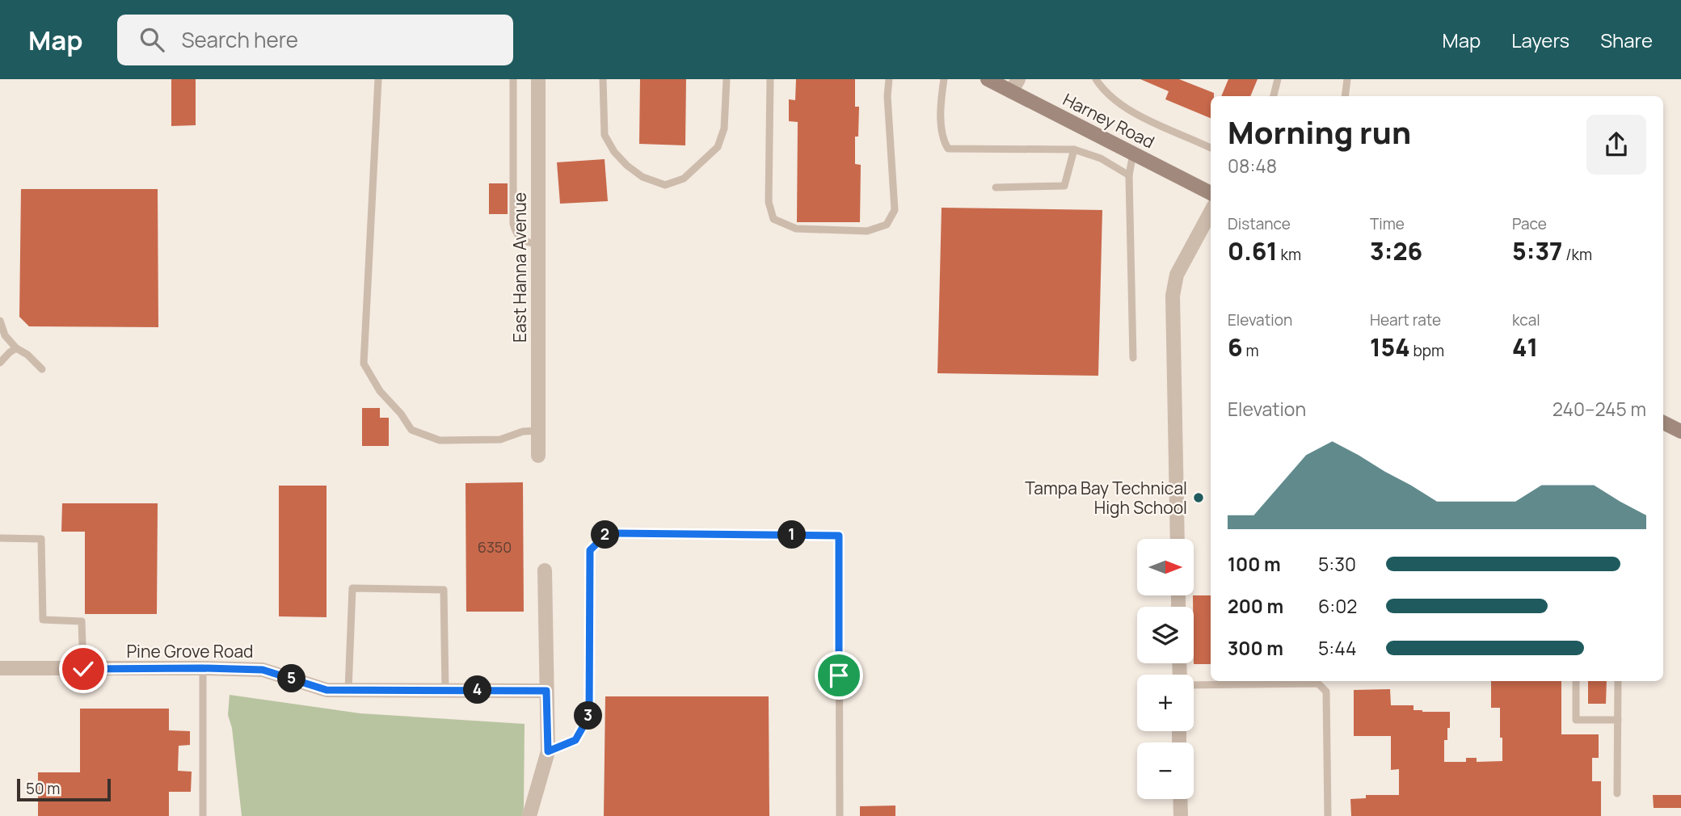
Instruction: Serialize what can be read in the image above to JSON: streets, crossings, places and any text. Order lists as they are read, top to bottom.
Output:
{
  "streets": {
    "street": ["Harney Road", "East Hanna Avenue", "Pine Grove Road"]
  },
  "places": ["Tampa Bay Technical High School"],
  "house_numbers": ["6350"],
  "scale_bar": "50 m",
  "north": "right",
  "page": {
    "header": "Map",
    "search": "Search here",
    "nav": ["Map", "Layers", "Share"],
    "heading": ["Morning run", "08:48"],
    "stats": [
      ["Distance", "0.61 km"],
      ["Time", "3:26"],
      ["Pace", "5:37 /km"],
      ["Elevation", "6 m"],
      ["Heart rate", "154 bpm"],
      ["kcal", "41"]
    ],
    "chart": ["Elevation", "240–245 m"],
    "pins": [
      "1",
      "2",
      "5",
      "4",
      "3"
    ],
    "map_buttons": ["+", "−"],
    "list": [
      {
        "name": "100 m",
        "note": "5:30"
      },
      {
        "name": "200 m",
        "note": "6:02"
      },
      {
        "name": "300 m",
        "note": "5:44"
      }
    ],
    "scale": "50 m"
  }
}
